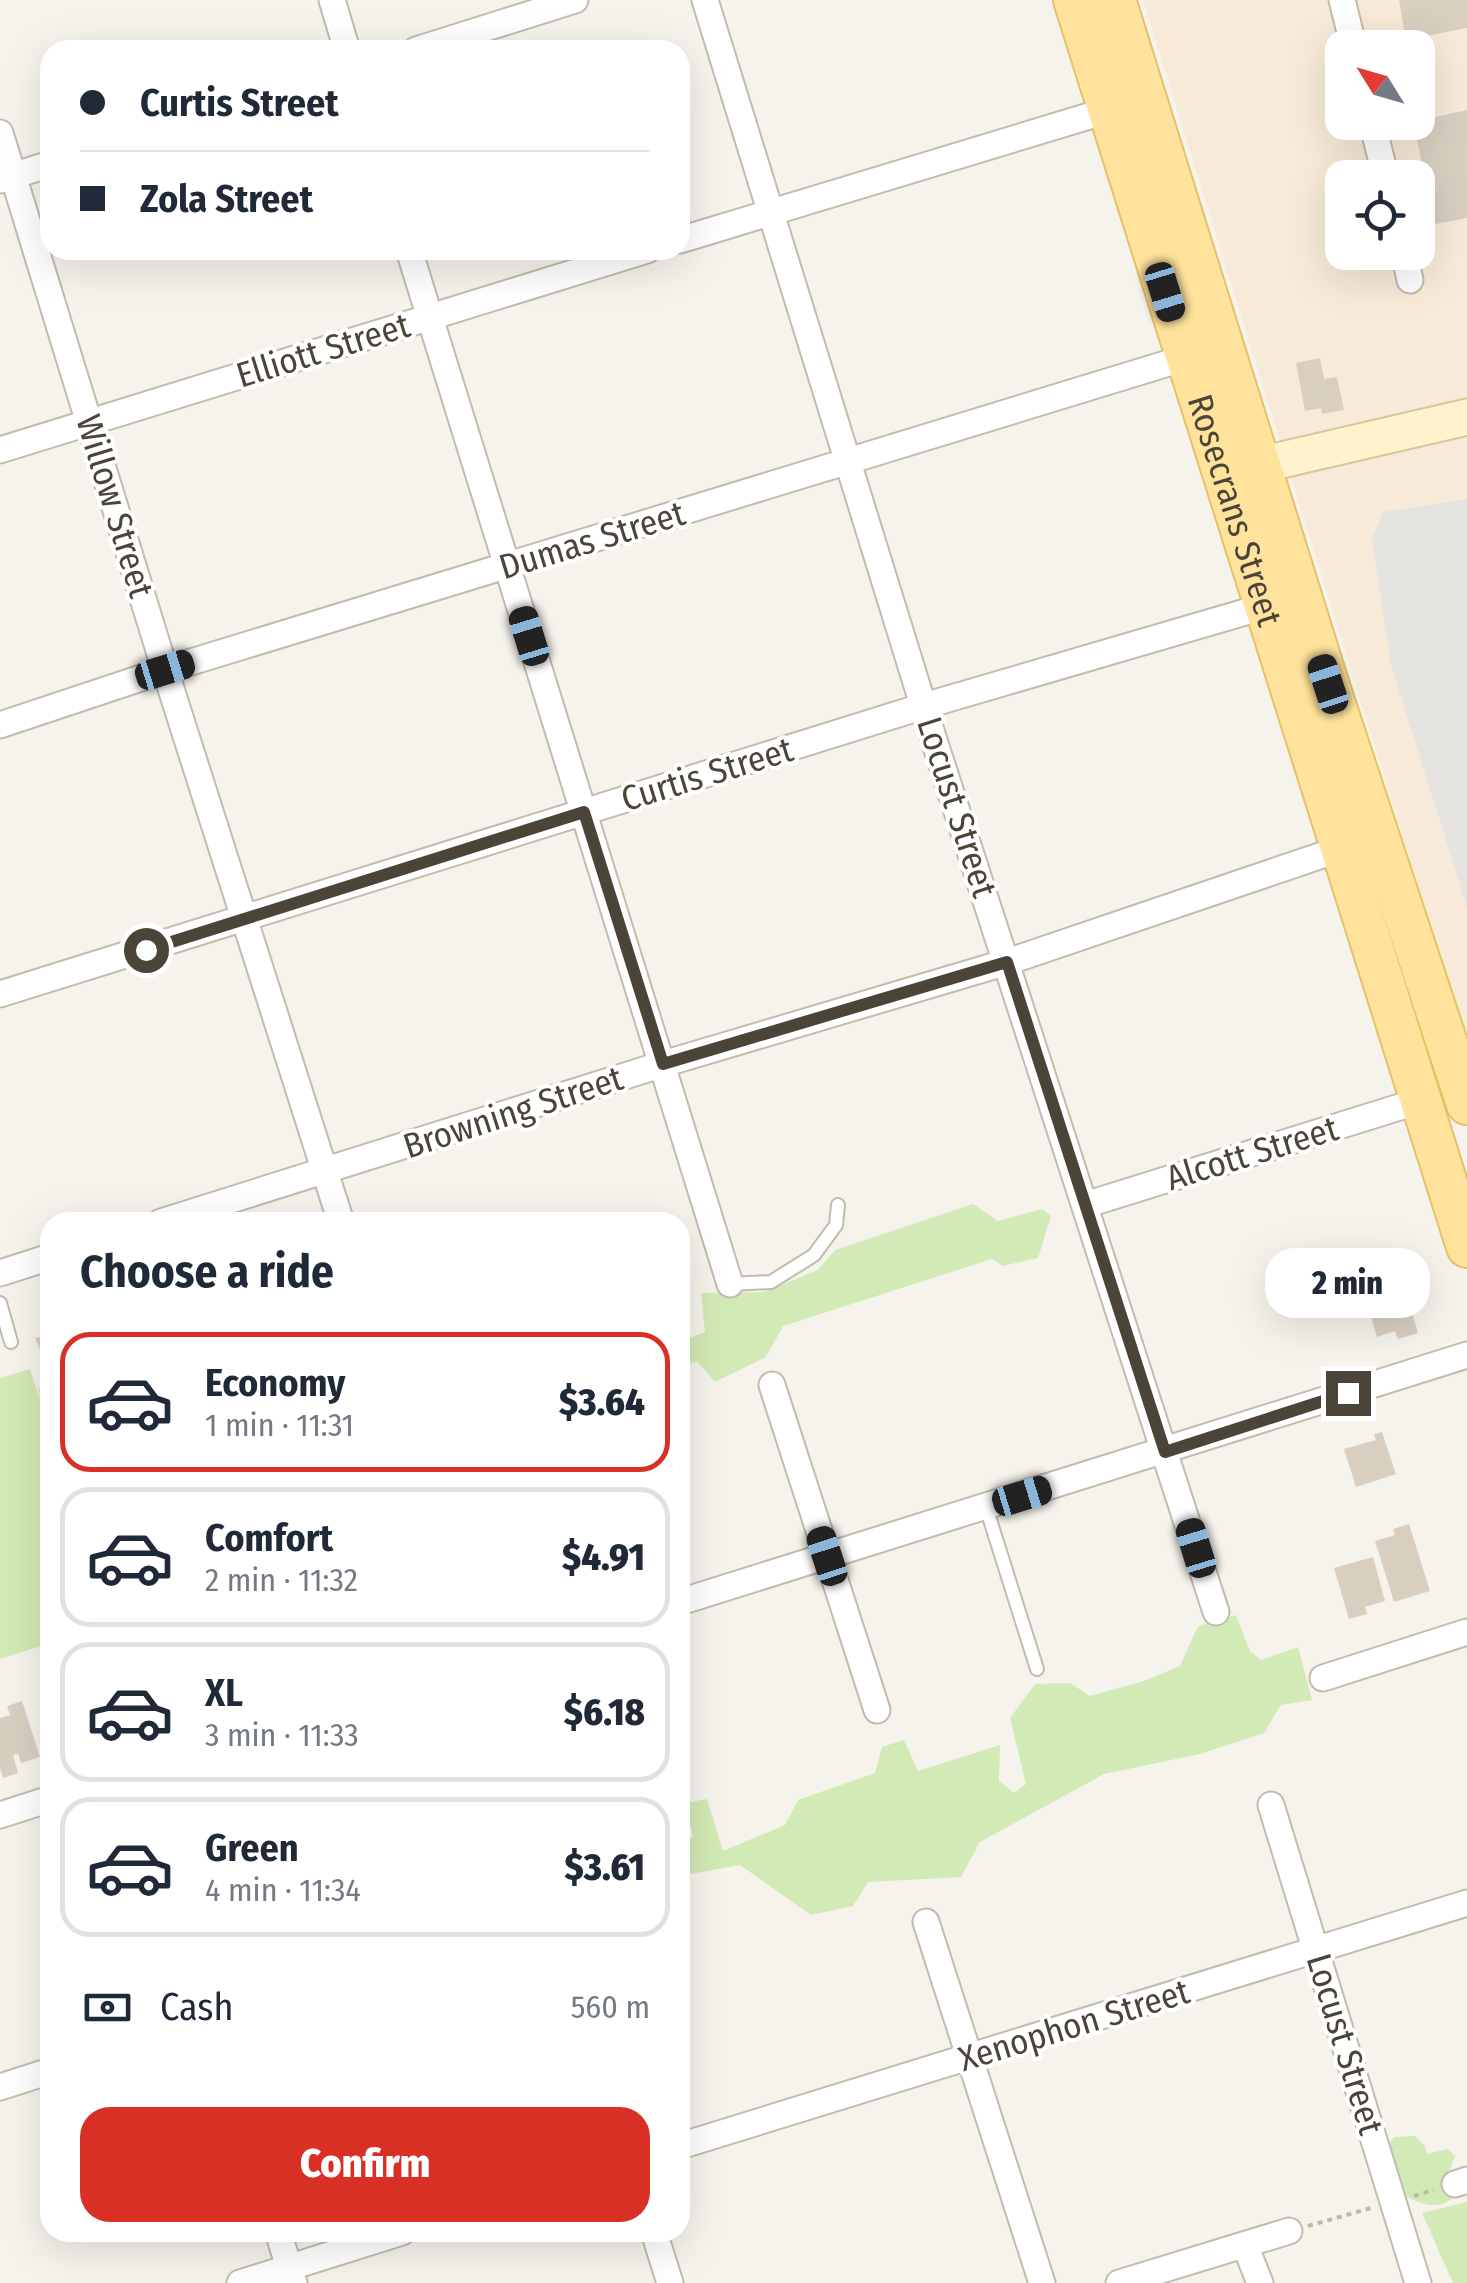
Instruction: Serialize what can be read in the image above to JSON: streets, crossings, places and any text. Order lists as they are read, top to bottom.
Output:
{
  "streets": {
    "main road": ["Rosecrans Street"],
    "street": [
      "Elliott Street",
      "Willow Street",
      "Dumas Street",
      "Curtis Street",
      "Locust Street",
      "Browning Street",
      "Alcott Street",
      "Xenophon Street"
    ]
  },
  "crossings": [
    ["Elliott Street", "Willow Street"],
    ["Willow Street", "Dumas Street"],
    ["Willow Street", "Curtis Street"],
    ["Willow Street", "Browning Street"],
    ["Rosecrans Street", "Dumas Street"],
    ["Rosecrans Street", "Curtis Street"],
    ["Rosecrans Street", "Browning Street"],
    ["Rosecrans Street", "Alcott Street"],
    ["Dumas Street", "Locust Street"],
    ["Curtis Street", "Locust Street"],
    ["Locust Street", "Browning Street"],
    ["Locust Street", "Alcott Street"],
    ["Locust Street", "Xenophon Street"]
  ],
  "north": "top left",
  "page": {
    "banner": ["Curtis Street", "Zola Street"],
    "heading": "Choose a ride",
    "bubble": "2 min",
    "list": [
      {
        "name": "Economy",
        "note": "1 min · 11:31",
        "value": "$3.64"
      },
      {
        "name": "Comfort",
        "note": "2 min · 11:32",
        "value": "$4.91"
      },
      {
        "name": "XL",
        "note": "3 min · 11:33",
        "value": "$6.18"
      },
      {
        "name": "Green",
        "note": "4 min · 11:34",
        "value": "$3.61"
      }
    ],
    "pay": ["Cash", "560 m"],
    "buttons": "Confirm"
  }
}
